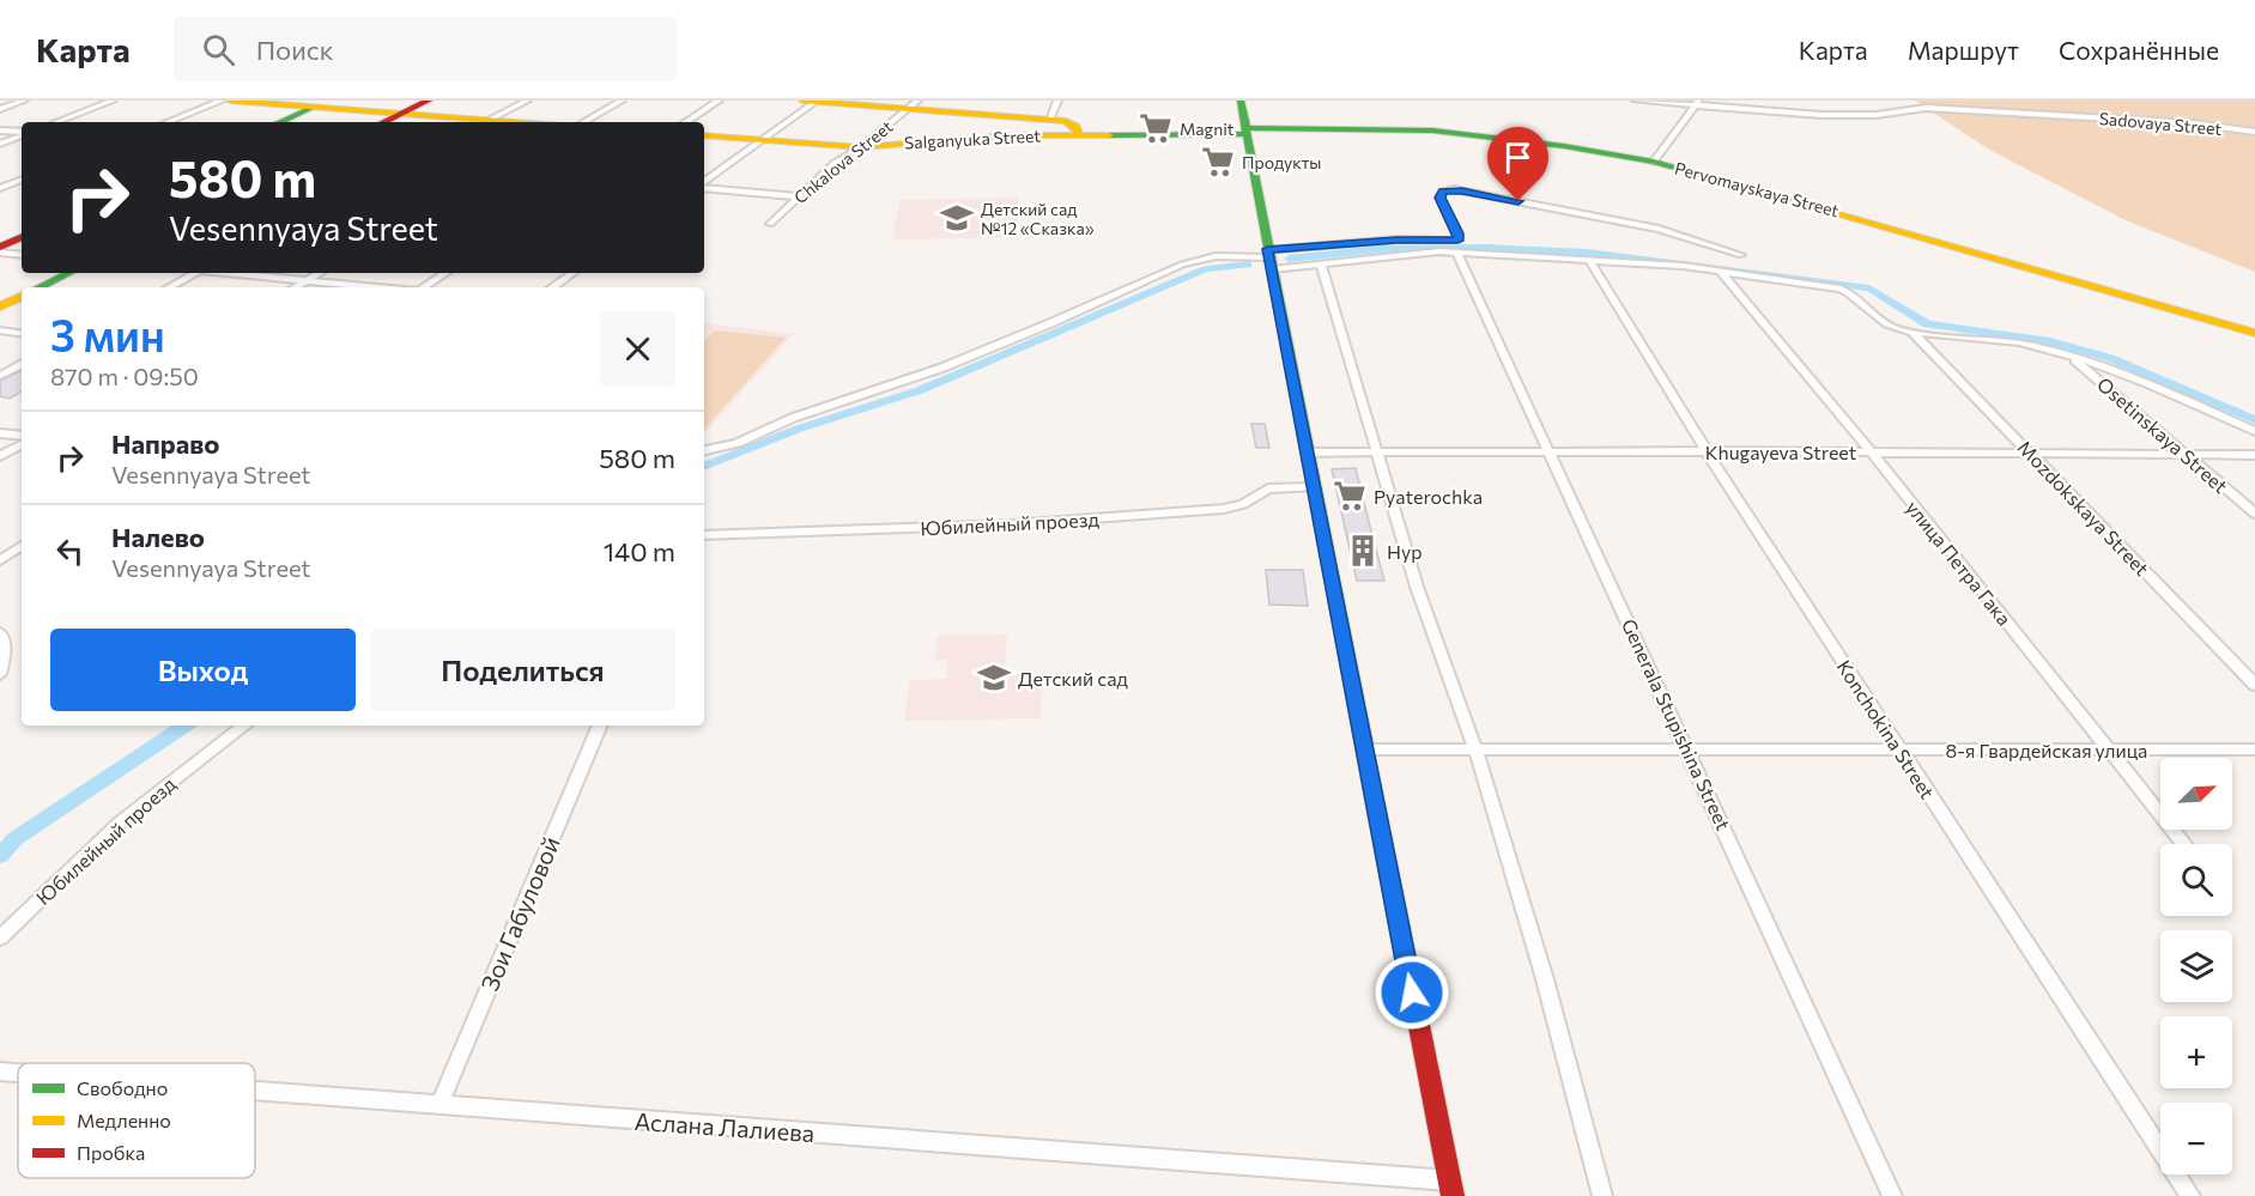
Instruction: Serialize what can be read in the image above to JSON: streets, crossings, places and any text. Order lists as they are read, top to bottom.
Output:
{
  "streets": {
    "main road": ["Salganyuka Street", "Pervomayskaya Street"],
    "street": [
      "Sadovaya Street",
      "Chkalova Street",
      "Osetinskaya Street",
      "Khugayeva Street",
      "Mozdokskaya Street",
      "Юбилейный проезд",
      "улица Петра Гака",
      "Generala Stupishina Street",
      "Konchokina Street",
      "8-я Гвардейская улица",
      "Зои Габуловой",
      "Аслана Лалиева"
    ]
  },
  "crossings": [
    ["Salganyuka Street", "Chkalova Street"],
    ["Salganyuka Street", "Pervomayskaya Street"],
    ["Osetinskaya Street", "Khugayeva Street"],
    ["Khugayeva Street", "Mozdokskaya Street"],
    ["Khugayeva Street", "улица Петра Гака"],
    ["Khugayeva Street", "Generala Stupishina Street"],
    ["Khugayeva Street", "Konchokina Street"],
    ["улица Петра Гака", "8-я Гвардейская улица"],
    ["Generala Stupishina Street", "8-я Гвардейская улица"],
    ["Konchokina Street", "8-я Гвардейская улица"],
    ["Зои Габуловой", "Аслана Лалиева"]
  ],
  "places": {
    "supermarket": ["Magnit", "Продукты", "Pyaterochka"],
    "school or university": ["Детский сад №12 «Сказка»", "Детский сад"],
    "building": ["Нур"]
  },
  "legend": ["Свободно", "Медленно", "Пробка"],
  "north": "top right",
  "page": {
    "header": "Карта",
    "search": "Поиск",
    "nav": ["Карта", "Маршрут", "Сохранённые"],
    "turn": ["580 m", "Vesennyaya Street"],
    "heading": ["3 мин", "870 m · 09:50"],
    "list": [
      {
        "name": "Направо",
        "note": "Vesennyaya Street",
        "value": "580 m"
      },
      {
        "name": "Налево",
        "note": "Vesennyaya Street",
        "value": "140 m"
      }
    ],
    "buttons": ["Выход", "Поделиться"],
    "map_buttons": ["+", "−"]
  }
}
